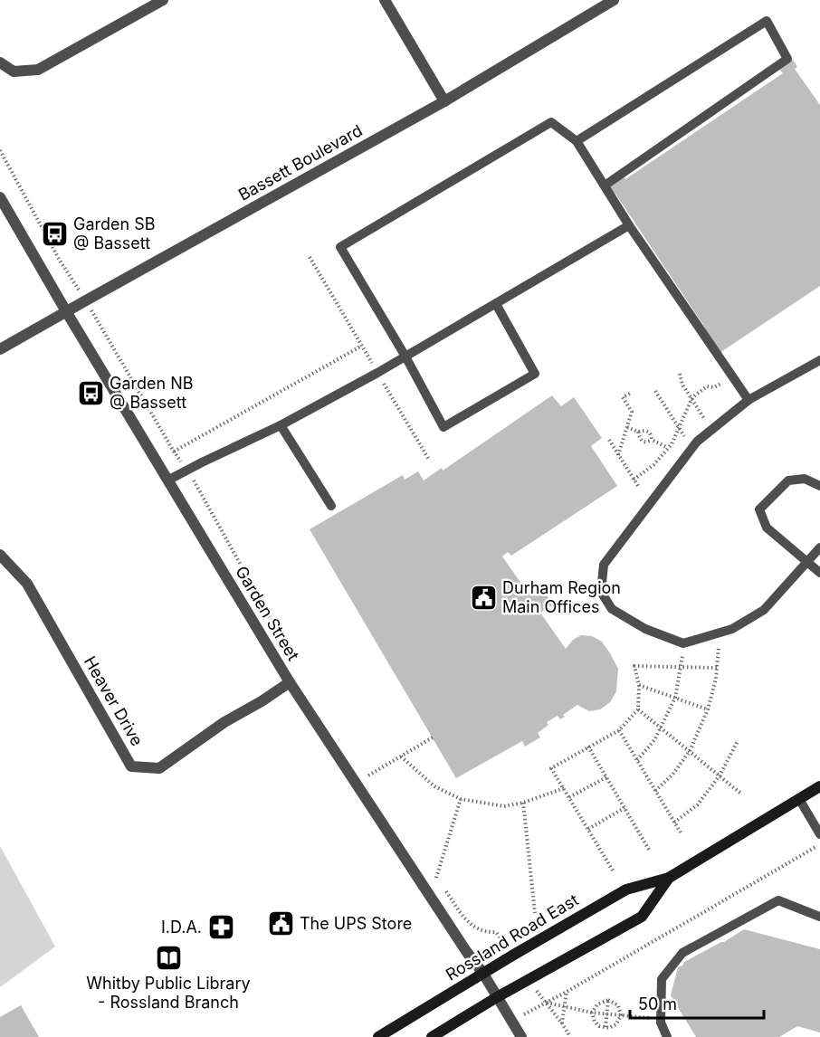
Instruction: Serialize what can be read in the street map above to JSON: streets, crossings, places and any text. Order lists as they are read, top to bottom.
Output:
{
  "streets": {
    "main road": ["Rossland Road East"],
    "street": ["Bassett Boulevard", "Garden Street", "Heaver Drive"]
  },
  "crossings": [
    ["Bassett Boulevard", "Garden Street"],
    ["Garden Street", "Heaver Drive"],
    ["Garden Street", "Rossland Road East"]
  ],
  "places": {
    "bus stop": ["Garden SB @ Bassett", "Garden NB @ Bassett"],
    "public building": ["Durham Region Main Offices", "The UPS Store"],
    "pharmacy": ["I.D.A."],
    "library": ["Whitby Public Library - Rossland Branch"]
  },
  "scale_bar": "50 m"
}
